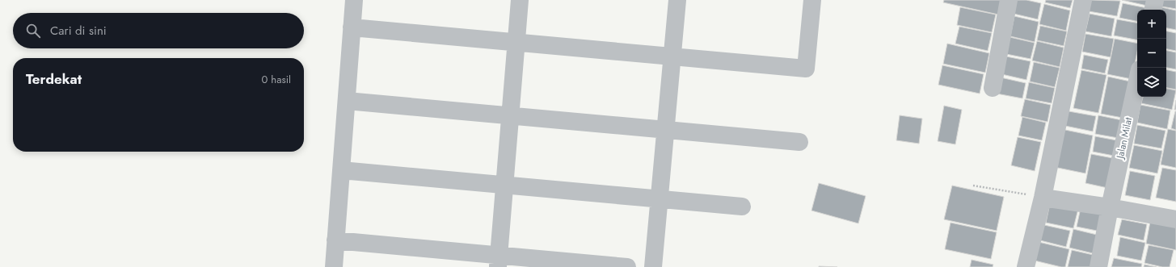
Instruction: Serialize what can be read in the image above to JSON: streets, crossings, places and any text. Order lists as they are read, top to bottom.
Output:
{
  "streets": {
    "street": ["Jalan Milat"]
  },
  "page": {
    "map_buttons": ["+", "−"],
    "search": "Cari di sini",
    "heading": ["Terdekat", "0 hasil"]
  }
}
